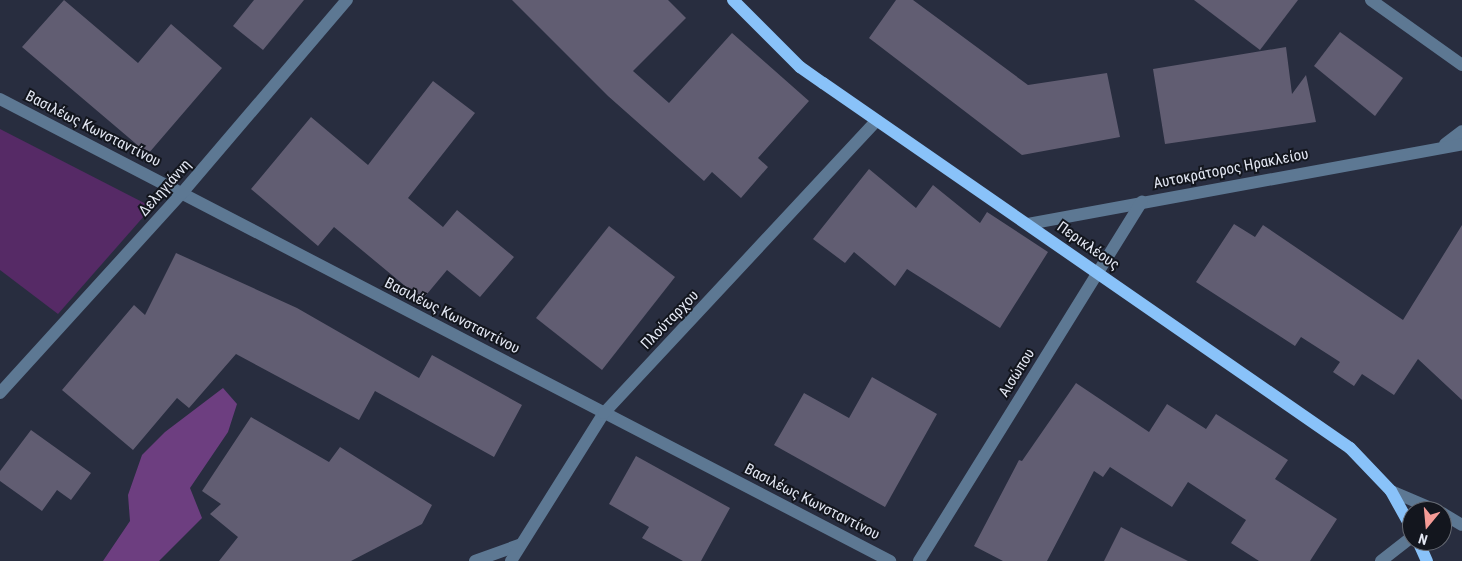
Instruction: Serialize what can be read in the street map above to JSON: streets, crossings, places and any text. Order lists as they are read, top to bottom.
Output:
{
  "streets": {
    "main road": ["Περικλέους"],
    "street": [
      "Βασιλέως Κωνσταντίνου",
      "Αυτοκράτορος Ηρακλείου",
      "Δεληγιάννη",
      "Πλούταρχου",
      "Αισώπου"
    ]
  },
  "crossings": [
    ["Βασιλέως Κωνσταντίνου", "Δεληγιάννη"],
    ["Βασιλέως Κωνσταντίνου", "Πλούταρχου"],
    ["Αυτοκράτορος Ηρακλείου", "Περικλέους"],
    ["Αυτοκράτορος Ηρακλείου", "Αισώπου"],
    ["Περικλέους", "Πλούταρχου"],
    ["Περικλέους", "Αισώπου"]
  ],
  "north": "bottom"
}
